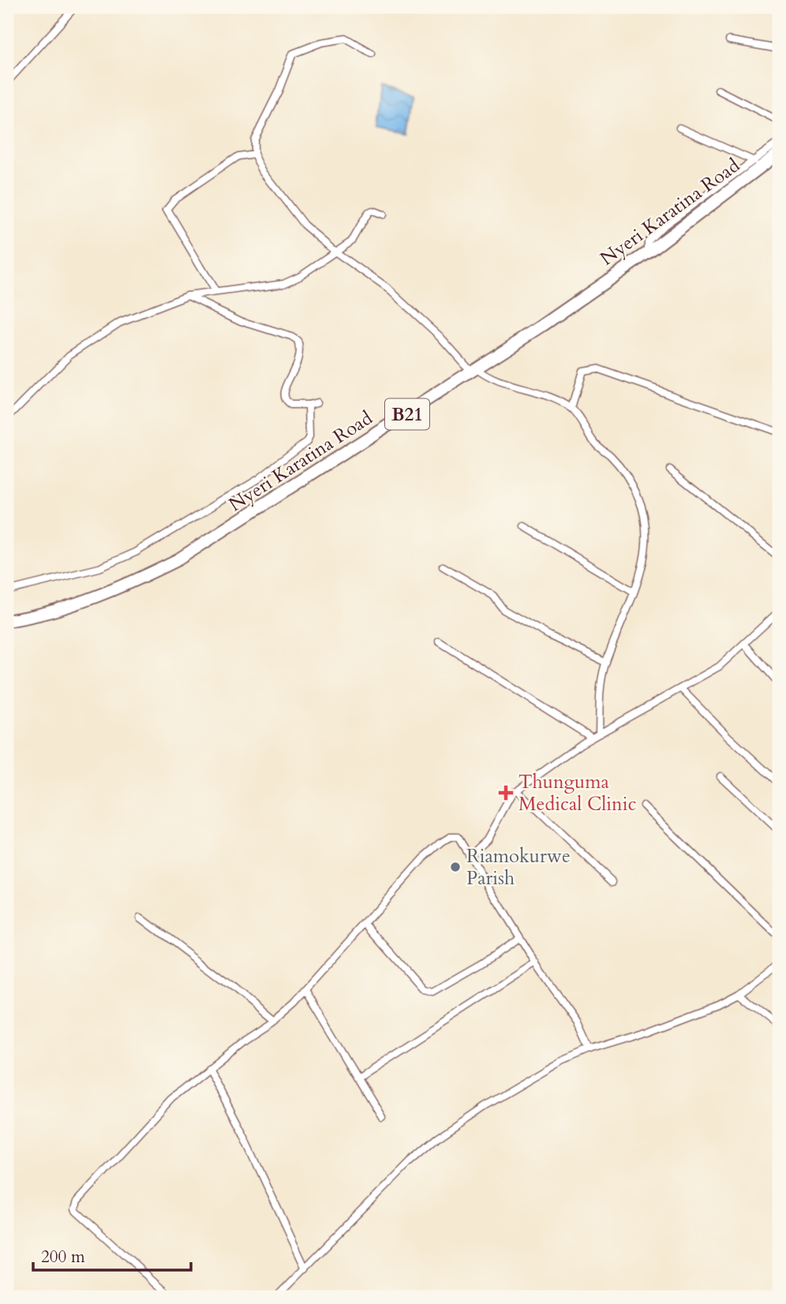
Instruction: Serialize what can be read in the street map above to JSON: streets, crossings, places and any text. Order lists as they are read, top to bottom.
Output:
{
  "streets": {
    "highway": ["Nyeri Karatina Road", "B21"]
  },
  "places": {
    "health": ["Thunguma Medical Clinic"],
    "other": ["Riamokurwe Parish"]
  },
  "scale_bar": "200 m"
}
